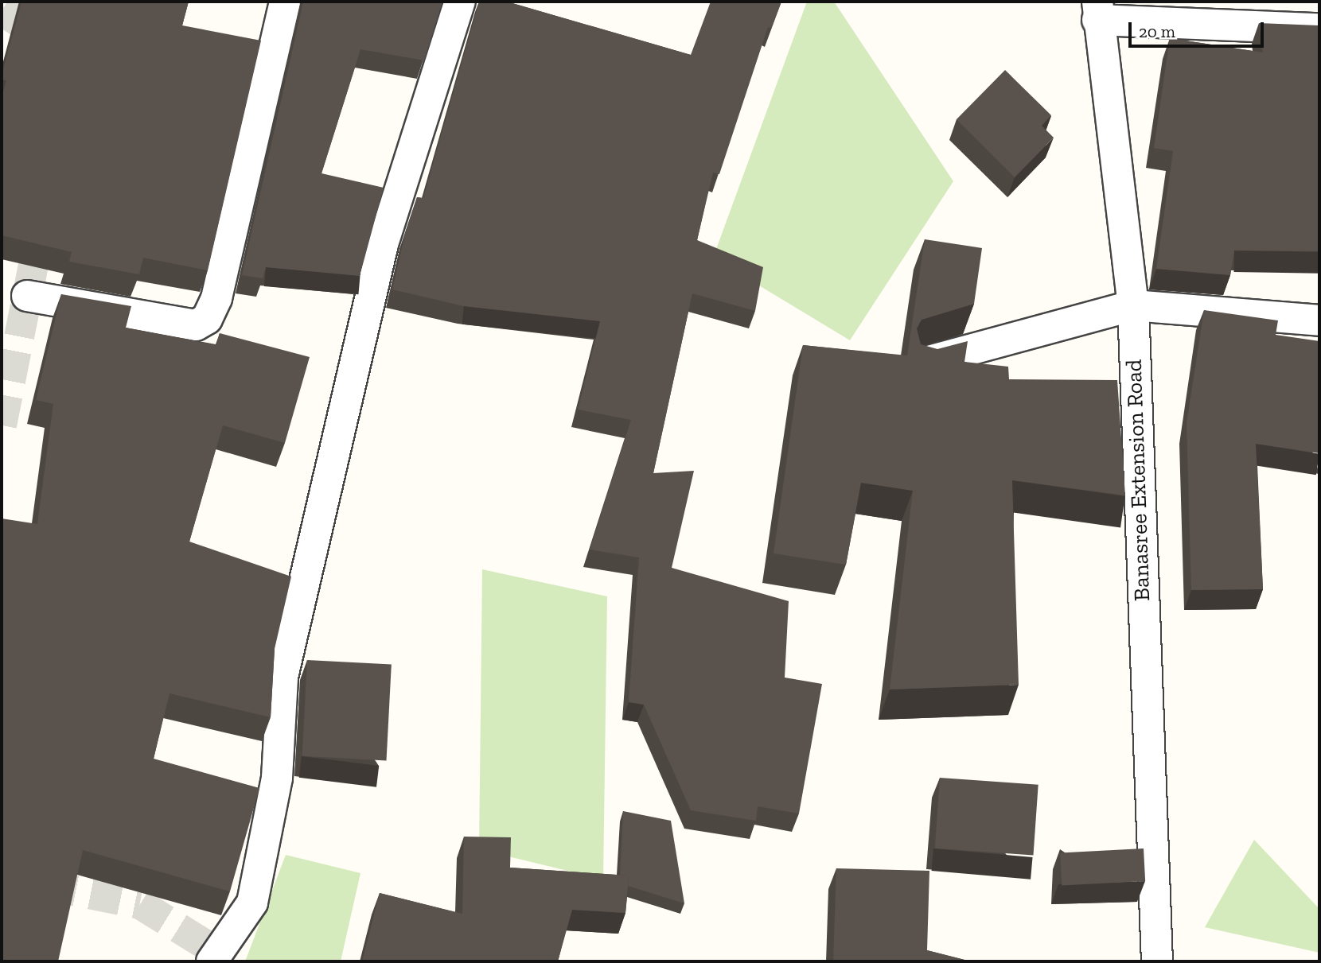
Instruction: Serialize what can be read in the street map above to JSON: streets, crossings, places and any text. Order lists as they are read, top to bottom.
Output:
{
  "streets": {
    "street": ["Banasree Extension Road"]
  },
  "scale_bar": "20 m"
}
